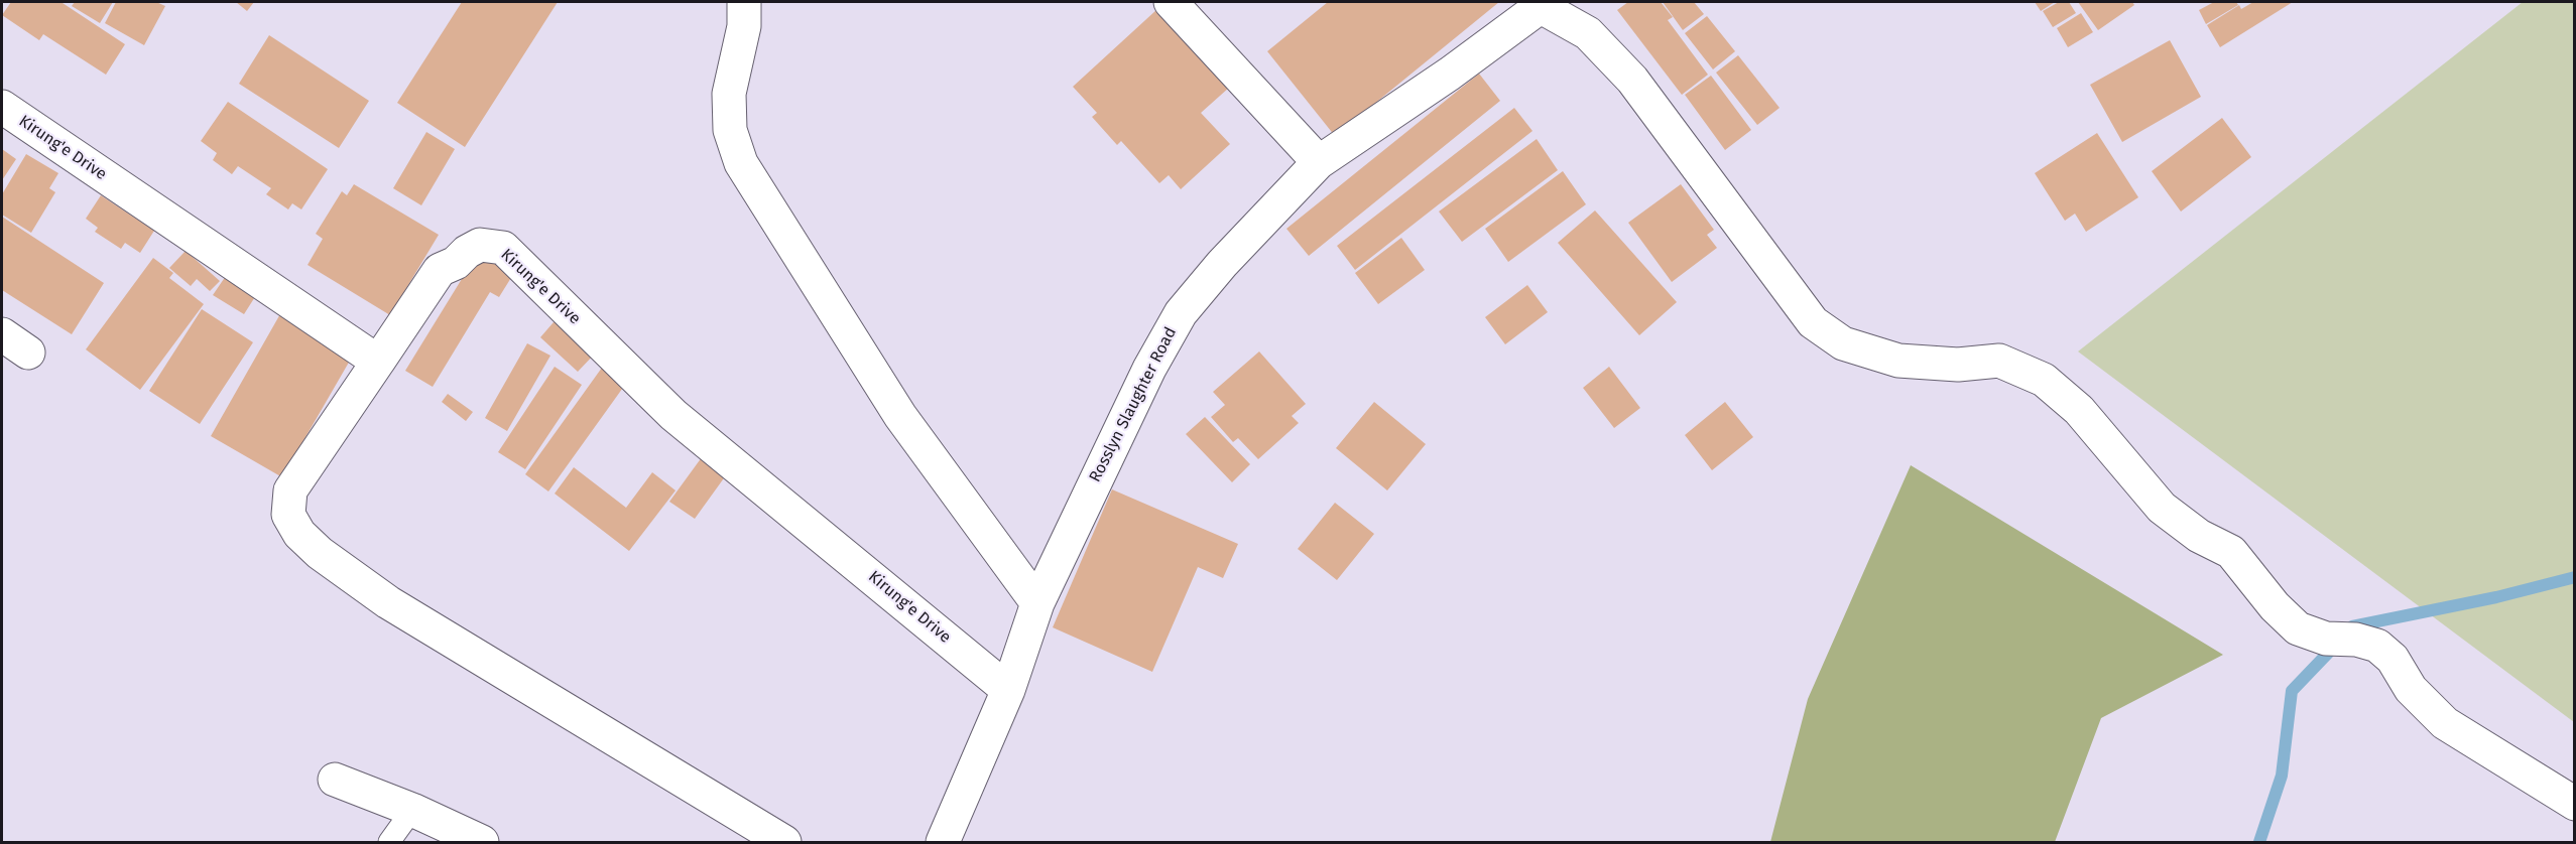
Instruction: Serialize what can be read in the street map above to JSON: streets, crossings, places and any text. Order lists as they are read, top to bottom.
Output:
{
  "streets": {
    "street": ["Kirung'e Drive", "Rosslyn Slaughter Road"]
  },
  "crossings": [
    ["Kirung'e Drive", "Rosslyn Slaughter Road"]
  ]
}
